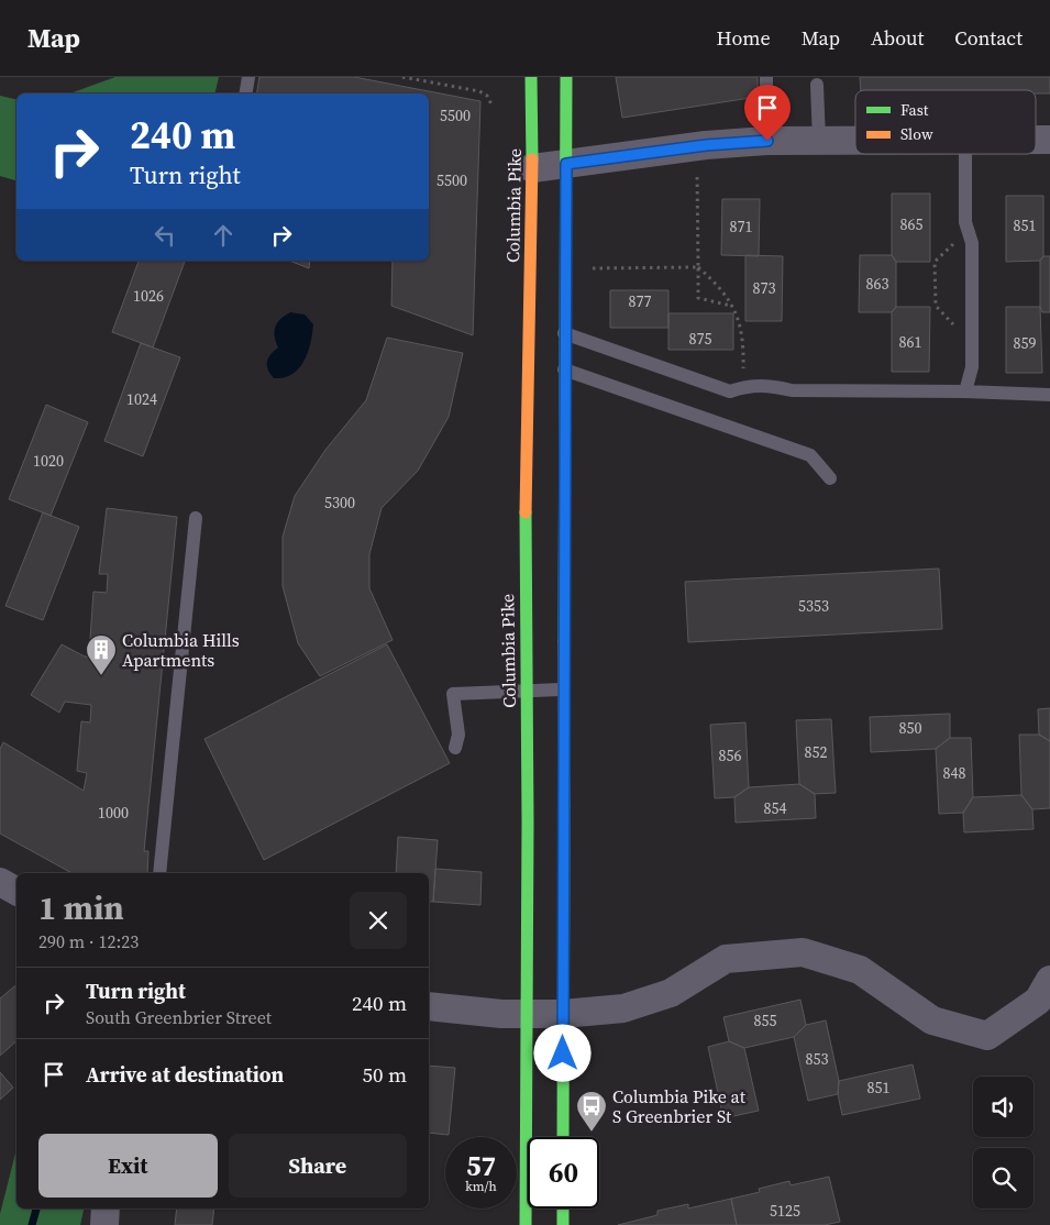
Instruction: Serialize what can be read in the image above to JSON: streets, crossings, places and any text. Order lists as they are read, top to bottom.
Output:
{
  "streets": {
    "main road": ["Columbia Pike"]
  },
  "places": {
    "building": ["Columbia Hills Apartments"],
    "bus stop": ["Columbia Pike at S Greenbrier St"]
  },
  "house_numbers": [
    "5500",
    "5500",
    "865",
    "851",
    "871",
    "863",
    "873",
    "1026",
    "877",
    "875",
    "861",
    "859",
    "1024",
    "1020",
    "5300",
    "5353",
    "850",
    "852",
    "856",
    "848",
    "854",
    "1000",
    "855",
    "853",
    "851",
    "5125"
  ],
  "legend": ["Fast", "Slow"],
  "page": {
    "header": "Map",
    "nav": [
      "Home",
      "Map",
      "About",
      "Contact"
    ],
    "turn": ["240 m", "Turn right"],
    "heading": ["1 min", "290 m · 12:23"],
    "list": [
      {
        "name": "Turn right",
        "note": "South Greenbrier Street",
        "value": "240 m"
      },
      {
        "name": "Arrive at destination",
        "value": "50 m"
      }
    ],
    "buttons": ["Exit", "Share"],
    "speed": "57 km/h",
    "limit": "60"
  }
}
